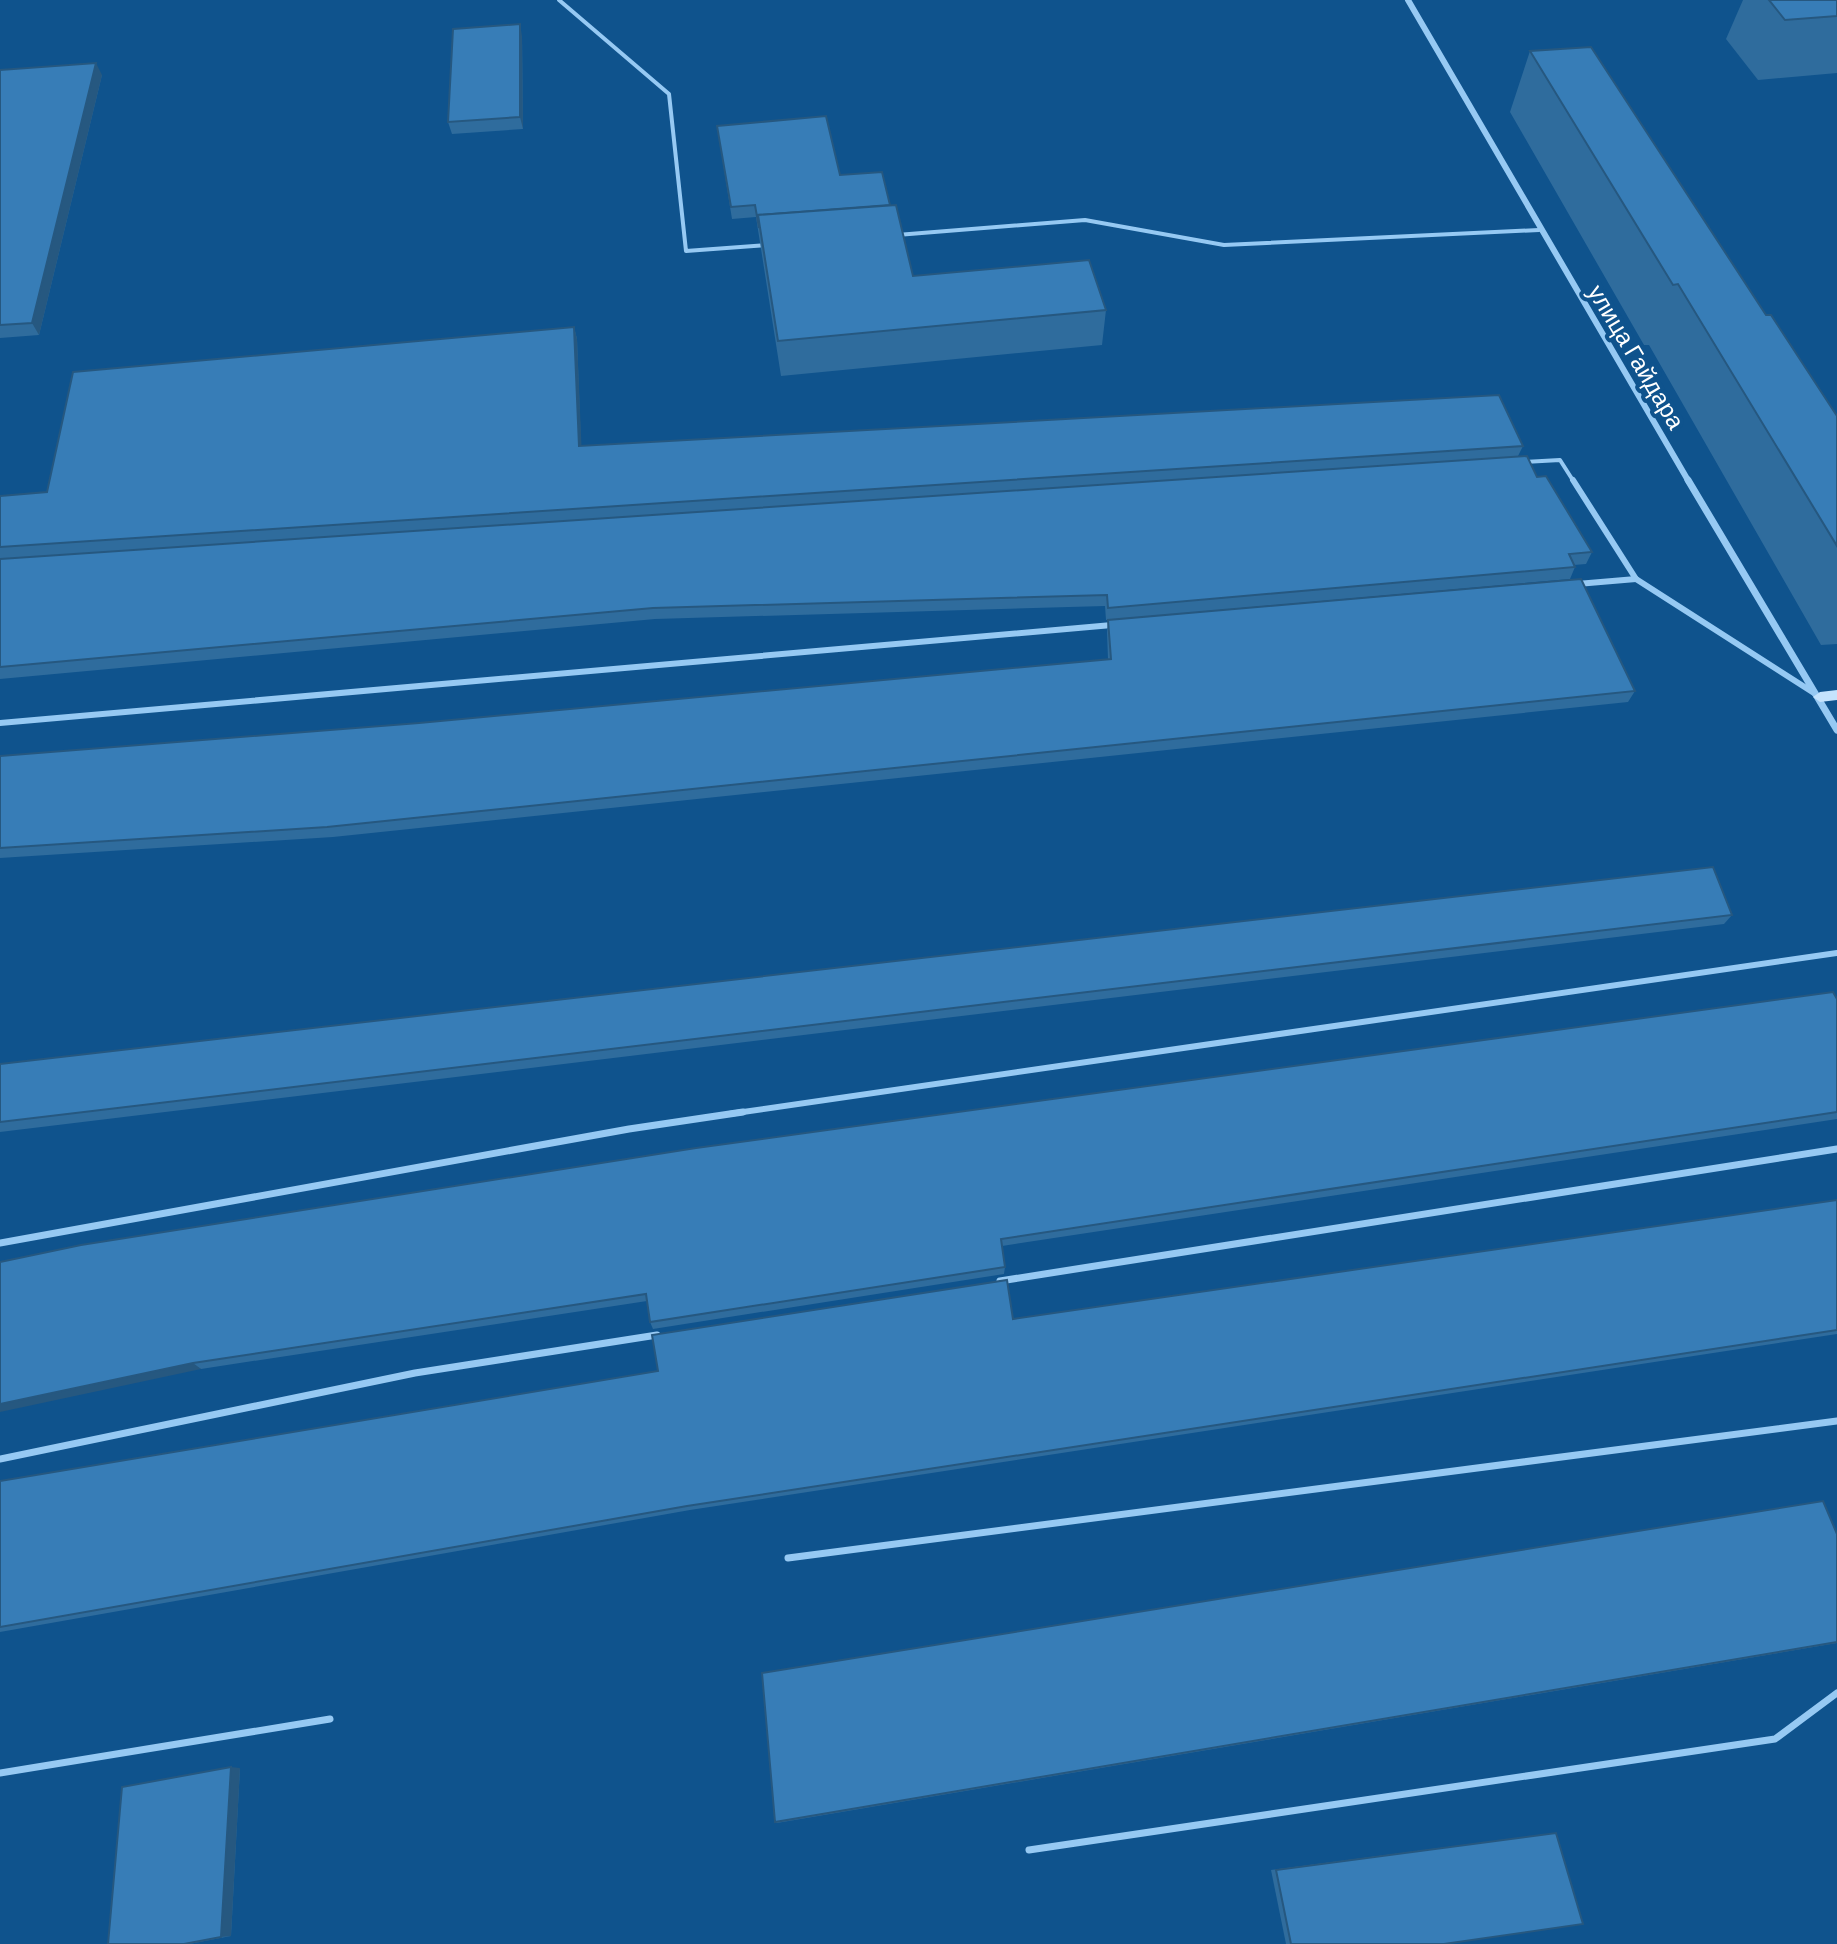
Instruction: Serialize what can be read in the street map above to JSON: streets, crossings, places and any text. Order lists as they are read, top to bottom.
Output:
{
  "streets": {
    "street": ["улица Гайдара"]
  }
}
